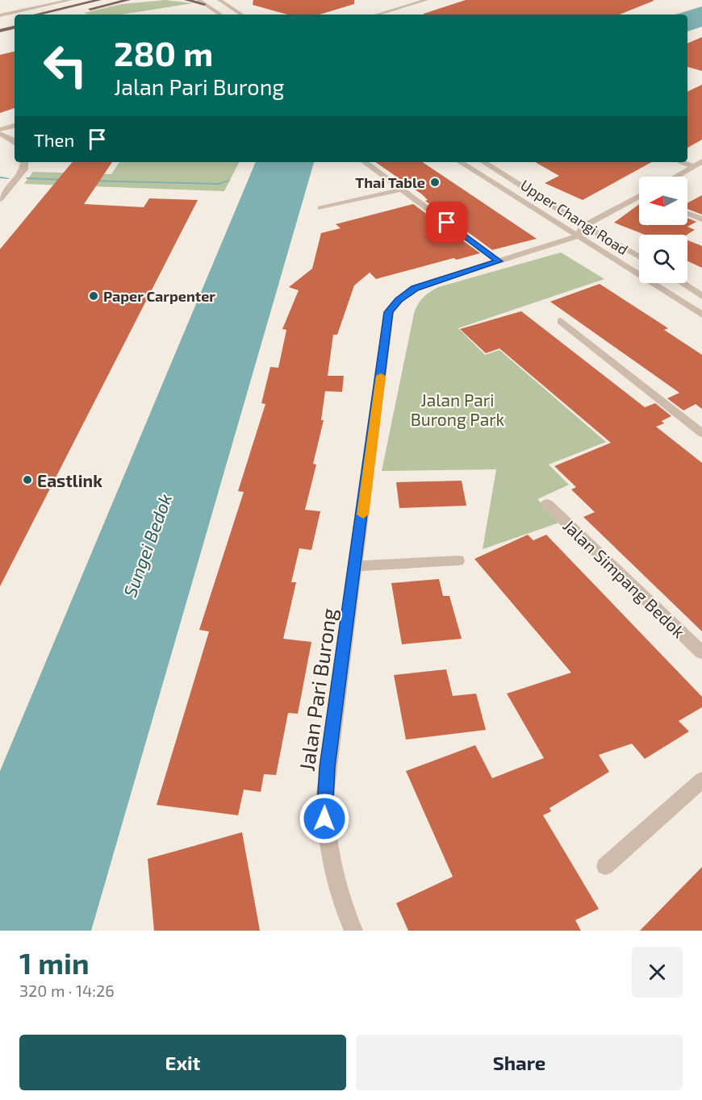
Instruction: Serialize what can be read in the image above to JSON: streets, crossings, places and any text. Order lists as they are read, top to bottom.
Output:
{
  "streets": {
    "street": ["Upper Changi Road", "Jalan Simpang Bedok", "Jalan Pari Burong"]
  },
  "crossings": [
    ["Upper Changi Road", "Jalan Pari Burong"]
  ],
  "water": ["Sungei Bedok"],
  "parks": ["Jalan Pari Burong Park"],
  "places": ["Thai Table", "Paper Carpenter", "Eastlink"],
  "north": "left",
  "page": {
    "turn": ["280 m", "Jalan Pari Burong"],
    "then": "Then",
    "heading": ["1 min", "320 m · 14:26"],
    "buttons": ["Exit", "Share"]
  }
}
